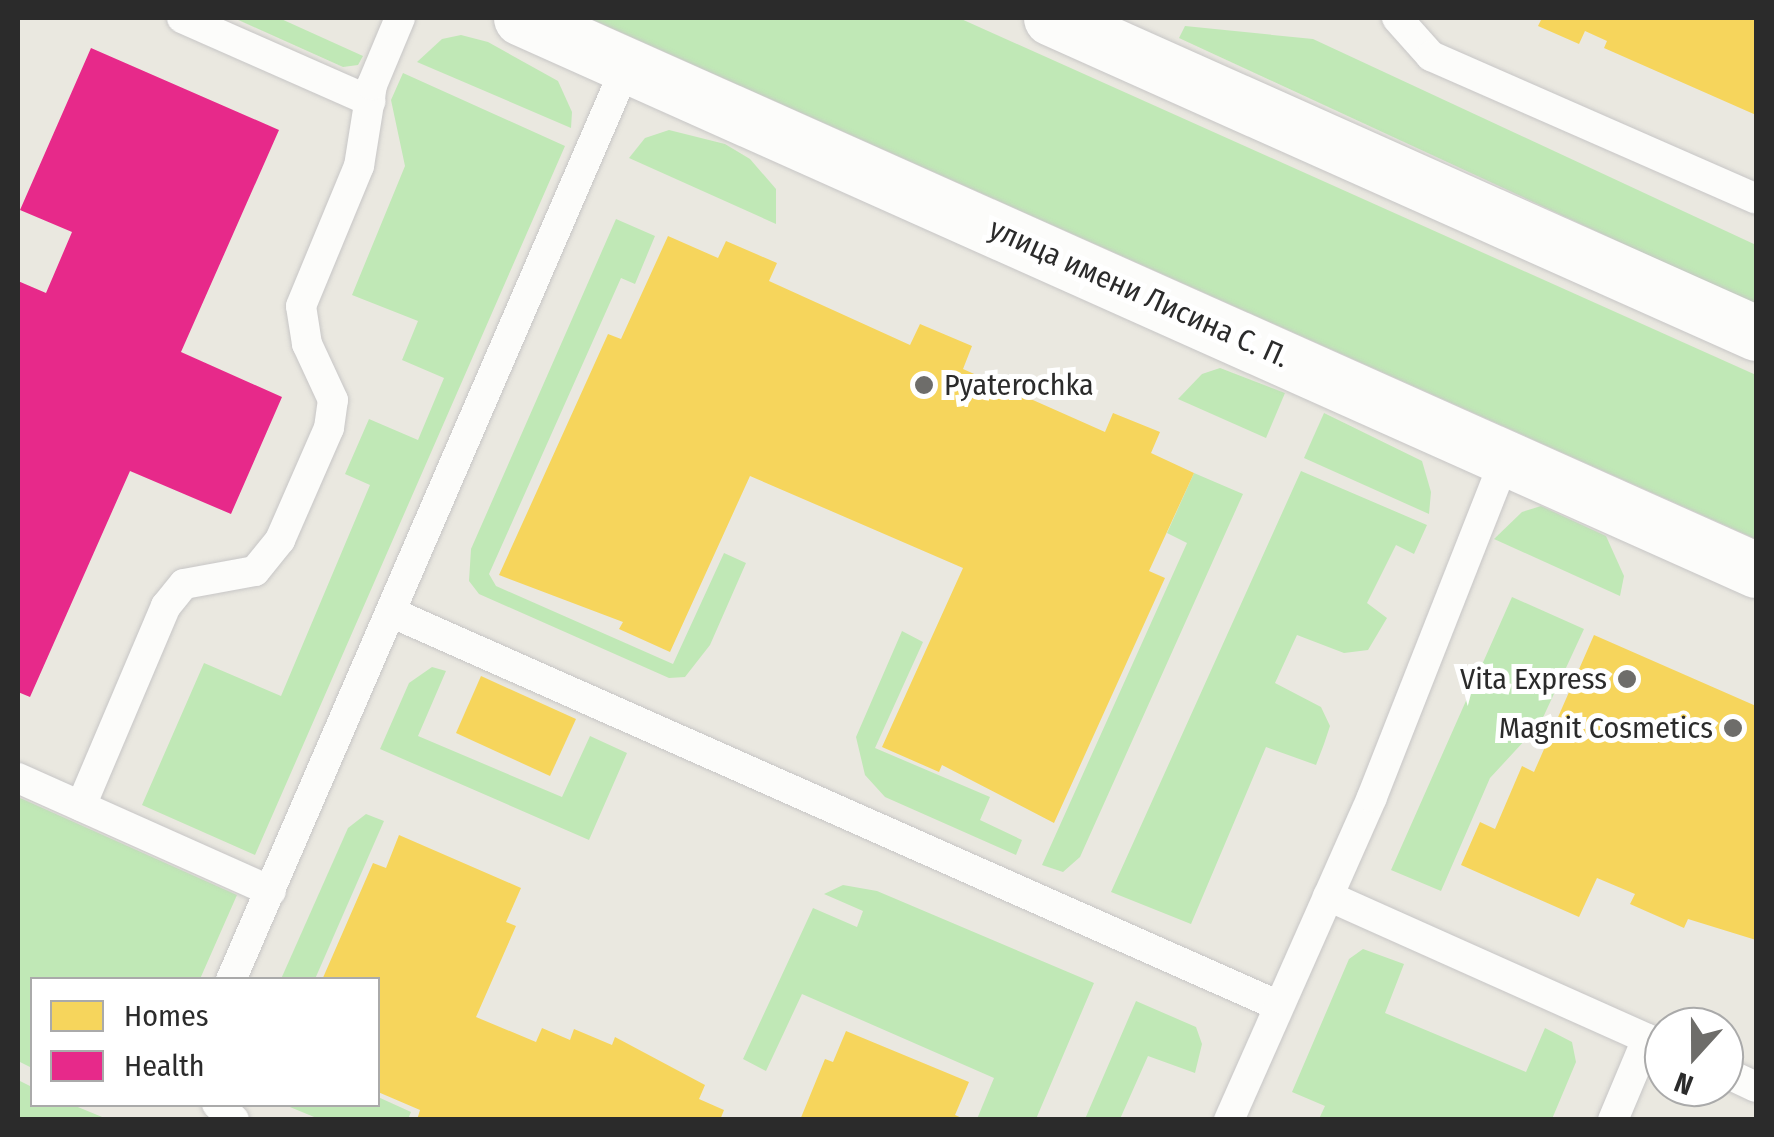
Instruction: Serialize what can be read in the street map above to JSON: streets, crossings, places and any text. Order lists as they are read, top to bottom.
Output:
{
  "streets": {
    "street": ["улица имени Лисина С. П."]
  },
  "places": ["Pyaterochka", "Vita Express", "Magnit Cosmetics"],
  "legend": ["Homes", "Health"],
  "north": "bottom"
}
